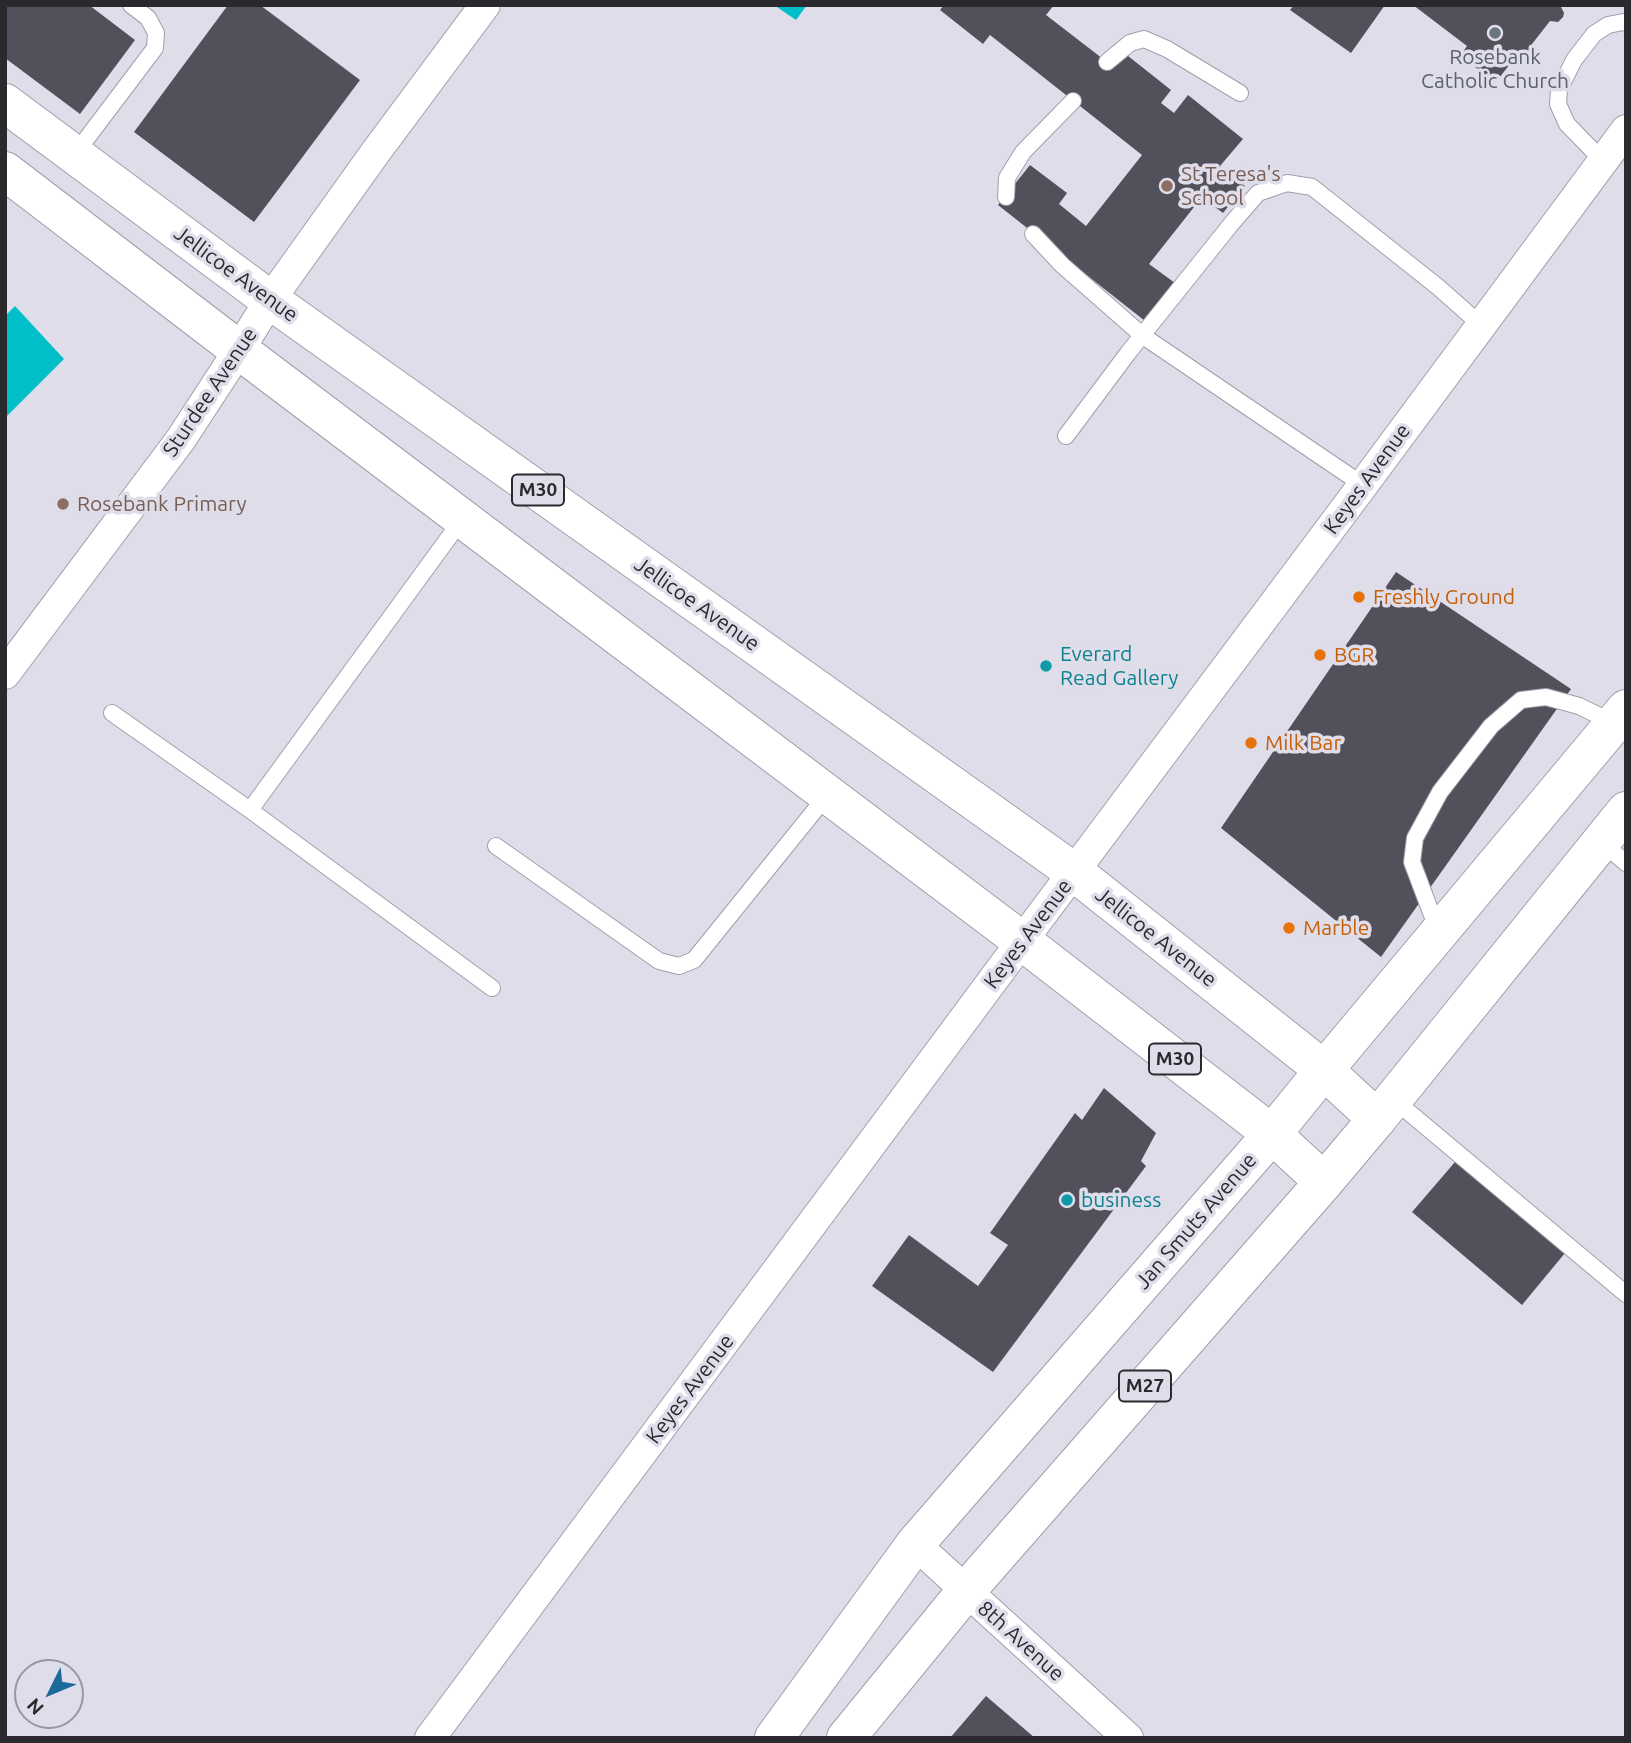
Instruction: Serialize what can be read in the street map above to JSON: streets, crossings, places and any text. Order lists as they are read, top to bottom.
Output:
{
  "streets": {
    "main road": [
      "Jellicoe Avenue",
      "M30",
      "Jan Smuts Avenue",
      "M27"
    ],
    "street": ["Sturdee Avenue", "Keyes Avenue", "8th Avenue"]
  },
  "crossings": [
    ["Jellicoe Avenue", "Sturdee Avenue"],
    ["Jellicoe Avenue", "Keyes Avenue"],
    ["Jellicoe Avenue", "Jan Smuts Avenue"],
    ["Jellicoe Avenue", "M27"],
    ["Sturdee Avenue", "M30"],
    ["Keyes Avenue", "M30"],
    ["M30", "Jan Smuts Avenue"],
    ["M30", "M27"],
    ["Jan Smuts Avenue", "8th Avenue"],
    ["M27", "8th Avenue"]
  ],
  "places": [
    "Rosebank Catholic Church",
    "St Teresa's School",
    "Rosebank Primary",
    "Freshly Ground",
    "BGR",
    "Everard Read Gallery",
    "Milk Bar",
    "Marble",
    "business"
  ],
  "north": "bottom left"
}
